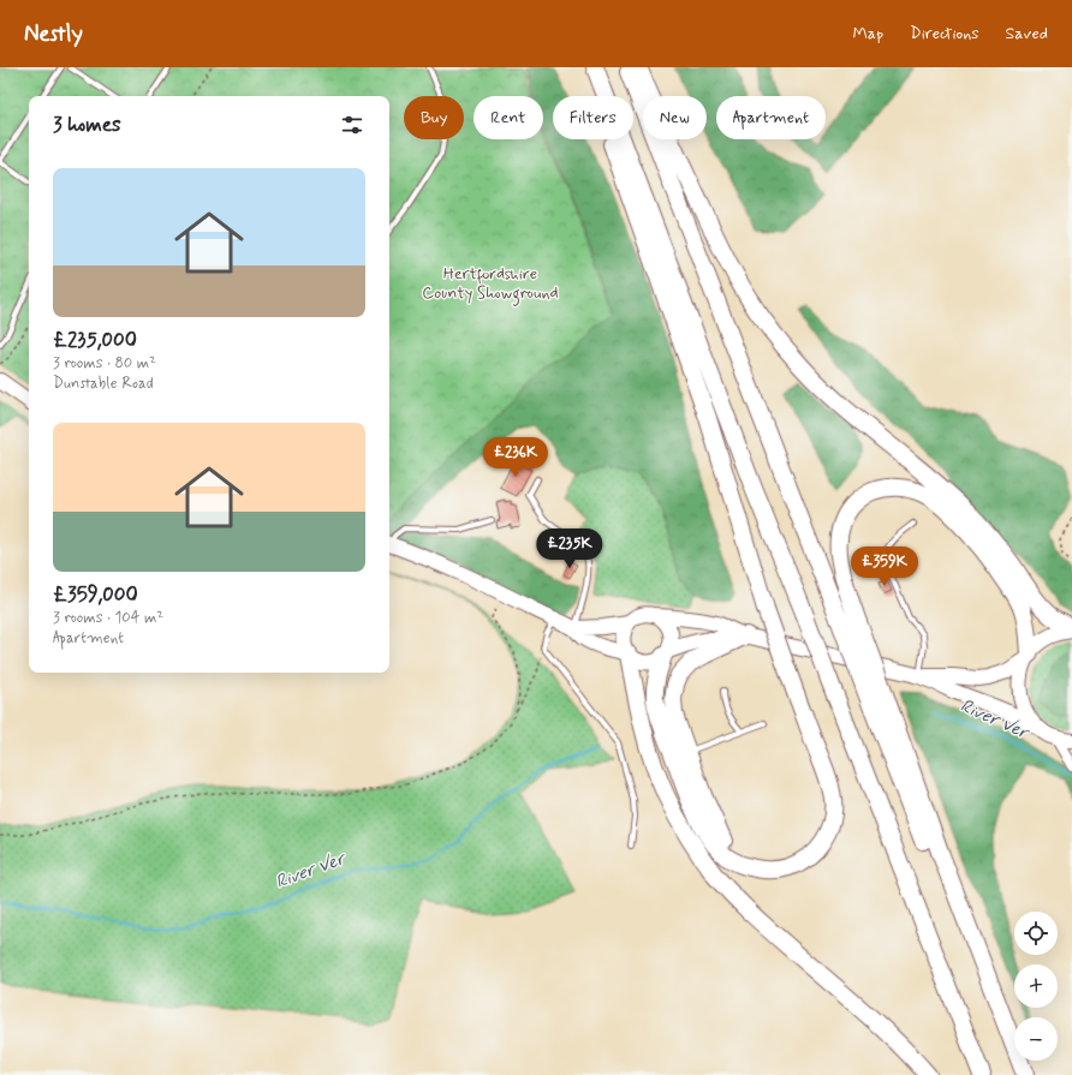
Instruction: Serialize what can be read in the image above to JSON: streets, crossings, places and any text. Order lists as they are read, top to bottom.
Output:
{
  "water": ["River Ver"],
  "parks": ["Hertfordshire County Showground"],
  "page": {
    "header": "Nestly",
    "nav": ["Map", "Directions", "Saved"],
    "chip": [
      "Buy",
      "Rent",
      "Filters",
      "New",
      "Apartment"
    ],
    "heading": "3 homes",
    "list": [
      {
        "name": "£235,000",
        "note": "3 rooms · 80 m² · Dunstable Road"
      },
      {
        "name": "£359,000",
        "note": "3 rooms · 104 m² · Apartment"
      }
    ],
    "price": ["£236K", "£235K", "£359K"],
    "map_buttons": ["+", "−"]
  }
}
